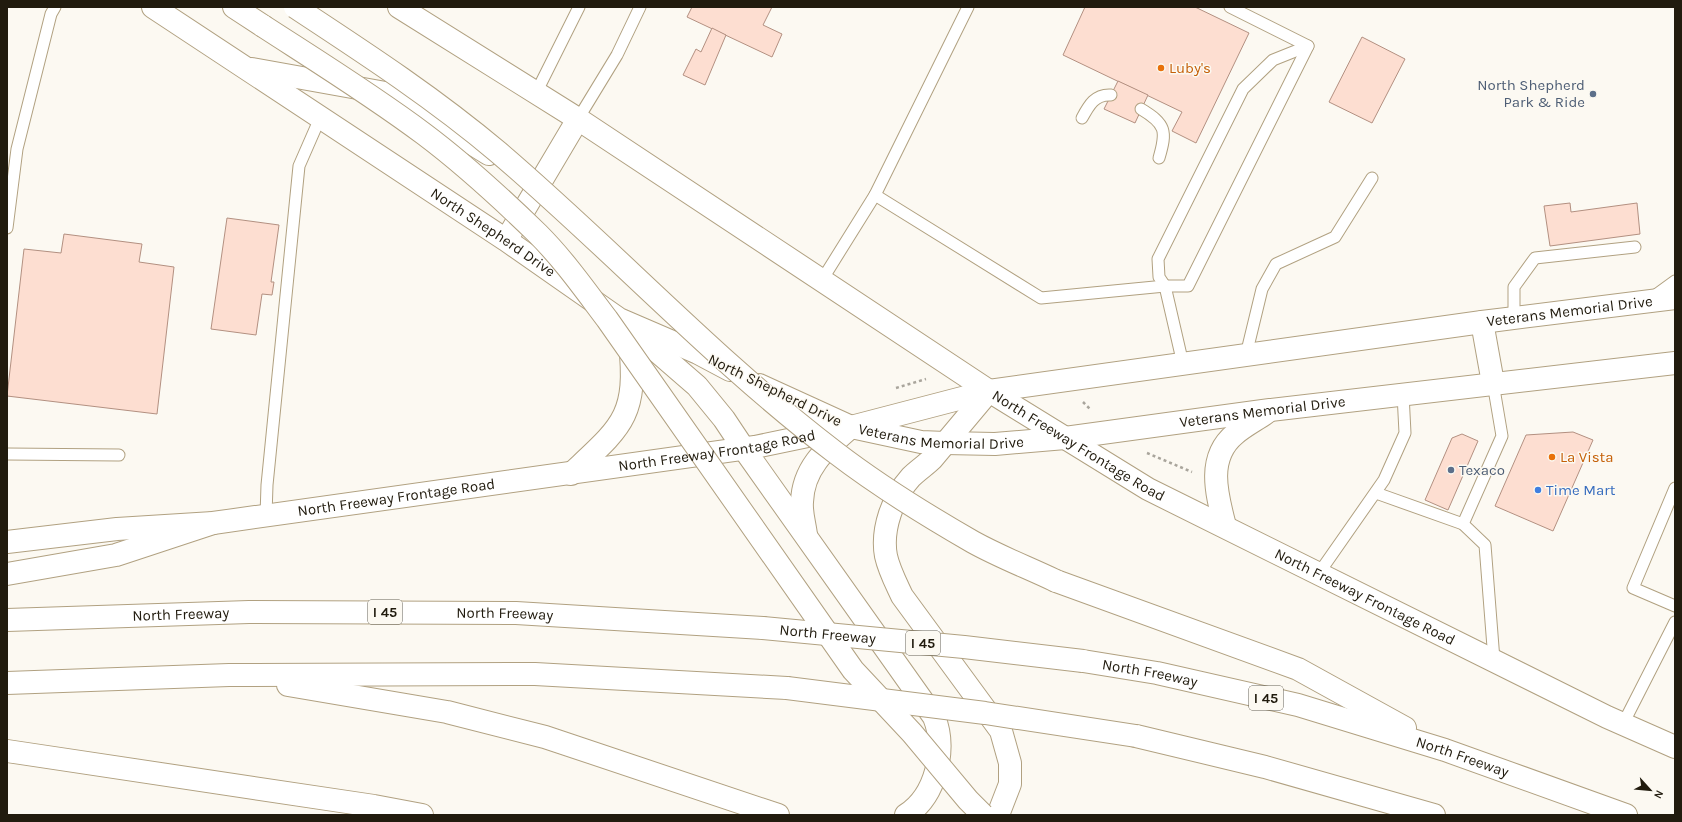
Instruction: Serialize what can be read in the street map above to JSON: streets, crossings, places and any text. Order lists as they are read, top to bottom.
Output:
{
  "streets": {
    "main road": [
      "North Shepherd Drive",
      "Veterans Memorial Drive",
      "North Freeway Frontage Road",
      "I 45",
      "North Freeway"
    ]
  },
  "crossings": [
    ["North Shepherd Drive", "Veterans Memorial Drive"],
    ["North Shepherd Drive", "North Freeway Frontage Road"],
    ["Veterans Memorial Drive", "North Freeway Frontage Road"]
  ],
  "places": [
    "Luby's",
    "North Shepherd Park & Ride",
    "La Vista",
    "Texaco",
    "Time Mart"
  ],
  "north": "bottom right"
}
